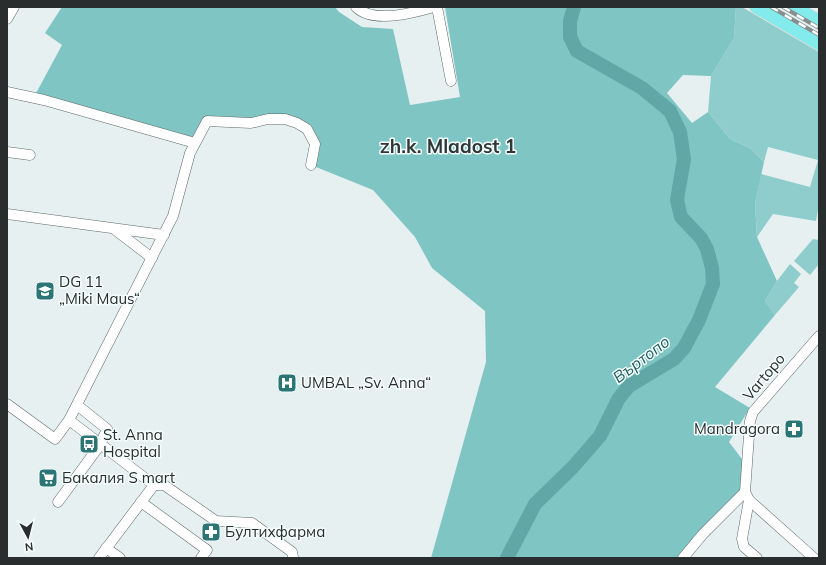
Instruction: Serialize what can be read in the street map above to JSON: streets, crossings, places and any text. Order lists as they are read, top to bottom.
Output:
{
  "streets": {
    "street": ["Vartopo"]
  },
  "districts": ["zh.k. Mladost 1"],
  "water": ["Въртопо"],
  "places": {
    "school or university": ["DG 11 „Miki Maus“"],
    "hospital": ["UMBAL „Sv. Anna“"],
    "pharmacy": ["Mandragora", "Бултихфарма"],
    "bus stop": ["St. Anna Hospital"],
    "supermarket": ["Бакалия S mart"]
  },
  "north": "bottom"
}
